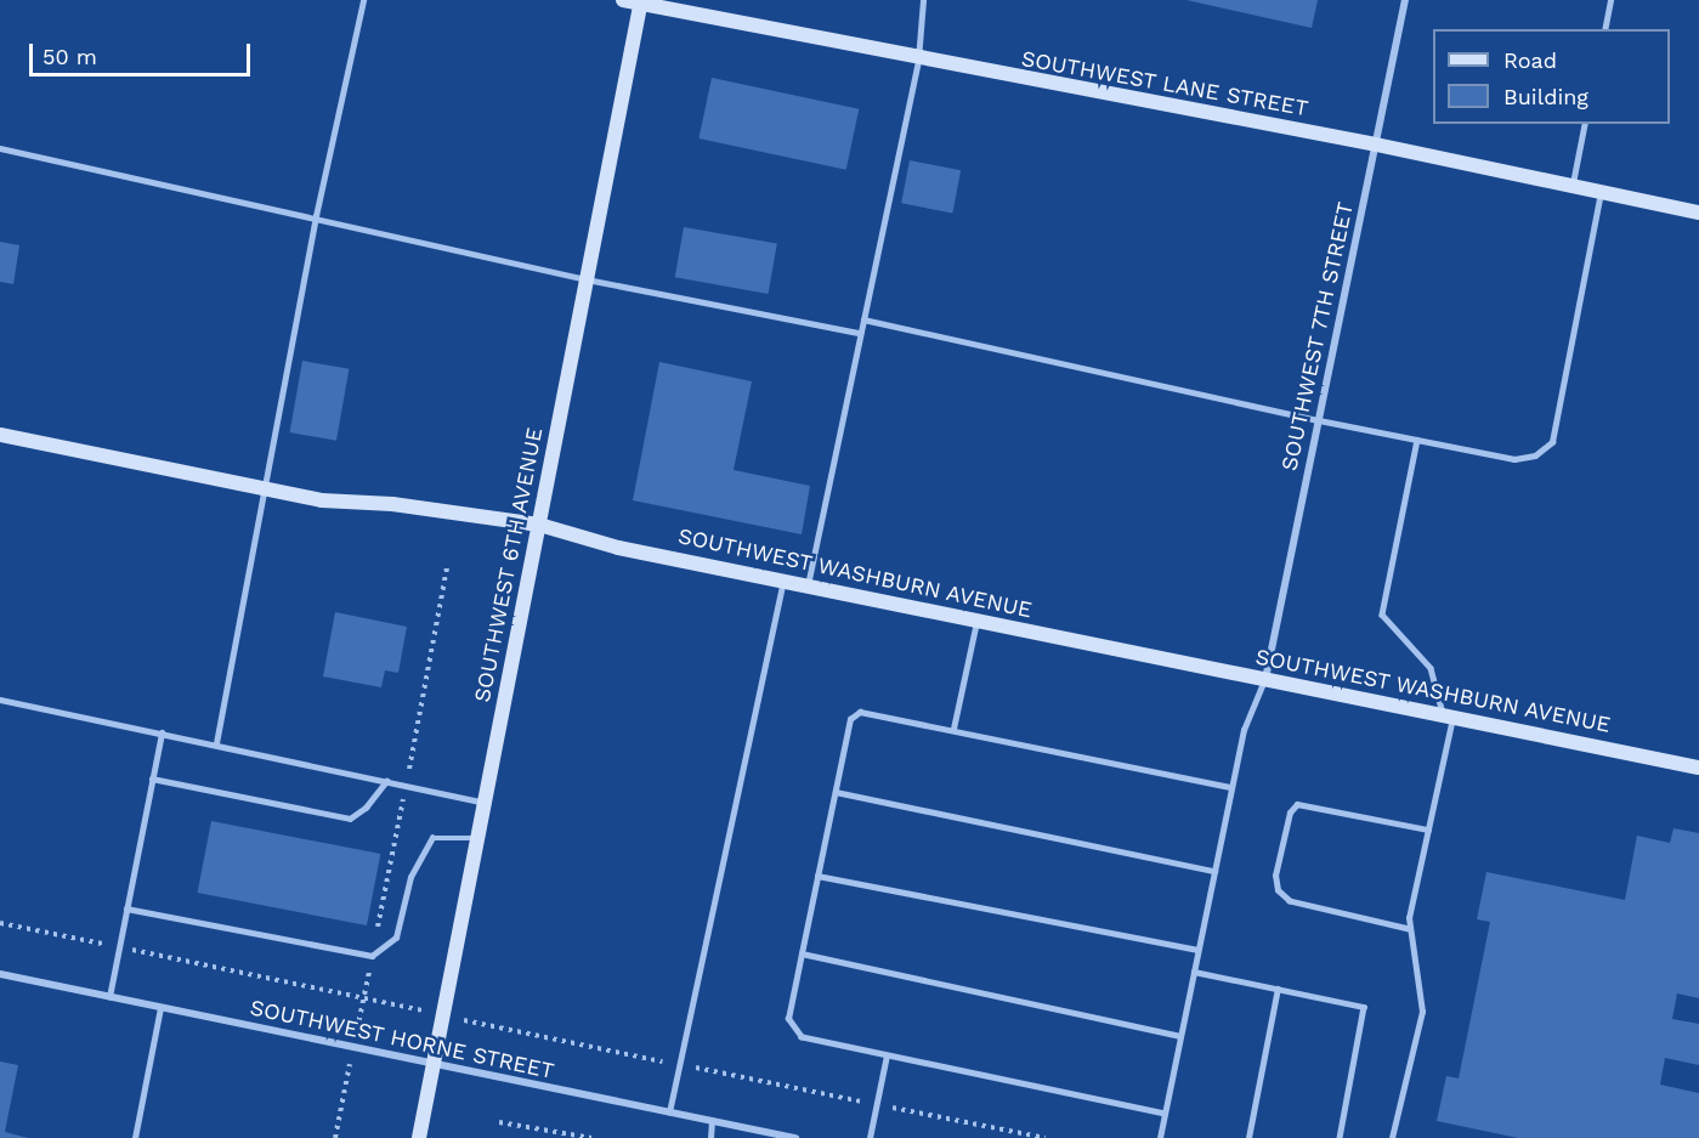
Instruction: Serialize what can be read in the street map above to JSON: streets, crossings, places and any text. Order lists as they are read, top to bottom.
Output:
{
  "streets": {
    "main road": ["SOUTHWEST LANE STREET", "SOUTHWEST 6TH AVENUE", "SOUTHWEST WASHBURN AVENUE"],
    "street": ["SOUTHWEST 7TH STREET", "SOUTHWEST HORNE STREET"]
  },
  "crossings": [
    ["SOUTHWEST LANE STREET", "SOUTHWEST 7TH STREET"],
    ["SOUTHWEST LANE STREET", "SOUTHWEST 6TH AVENUE"],
    ["SOUTHWEST 7TH STREET", "SOUTHWEST WASHBURN AVENUE"],
    ["SOUTHWEST 6TH AVENUE", "SOUTHWEST WASHBURN AVENUE"],
    ["SOUTHWEST 6TH AVENUE", "SOUTHWEST HORNE STREET"]
  ],
  "legend": ["Road", "Building"],
  "scale_bar": "50 m"
}
